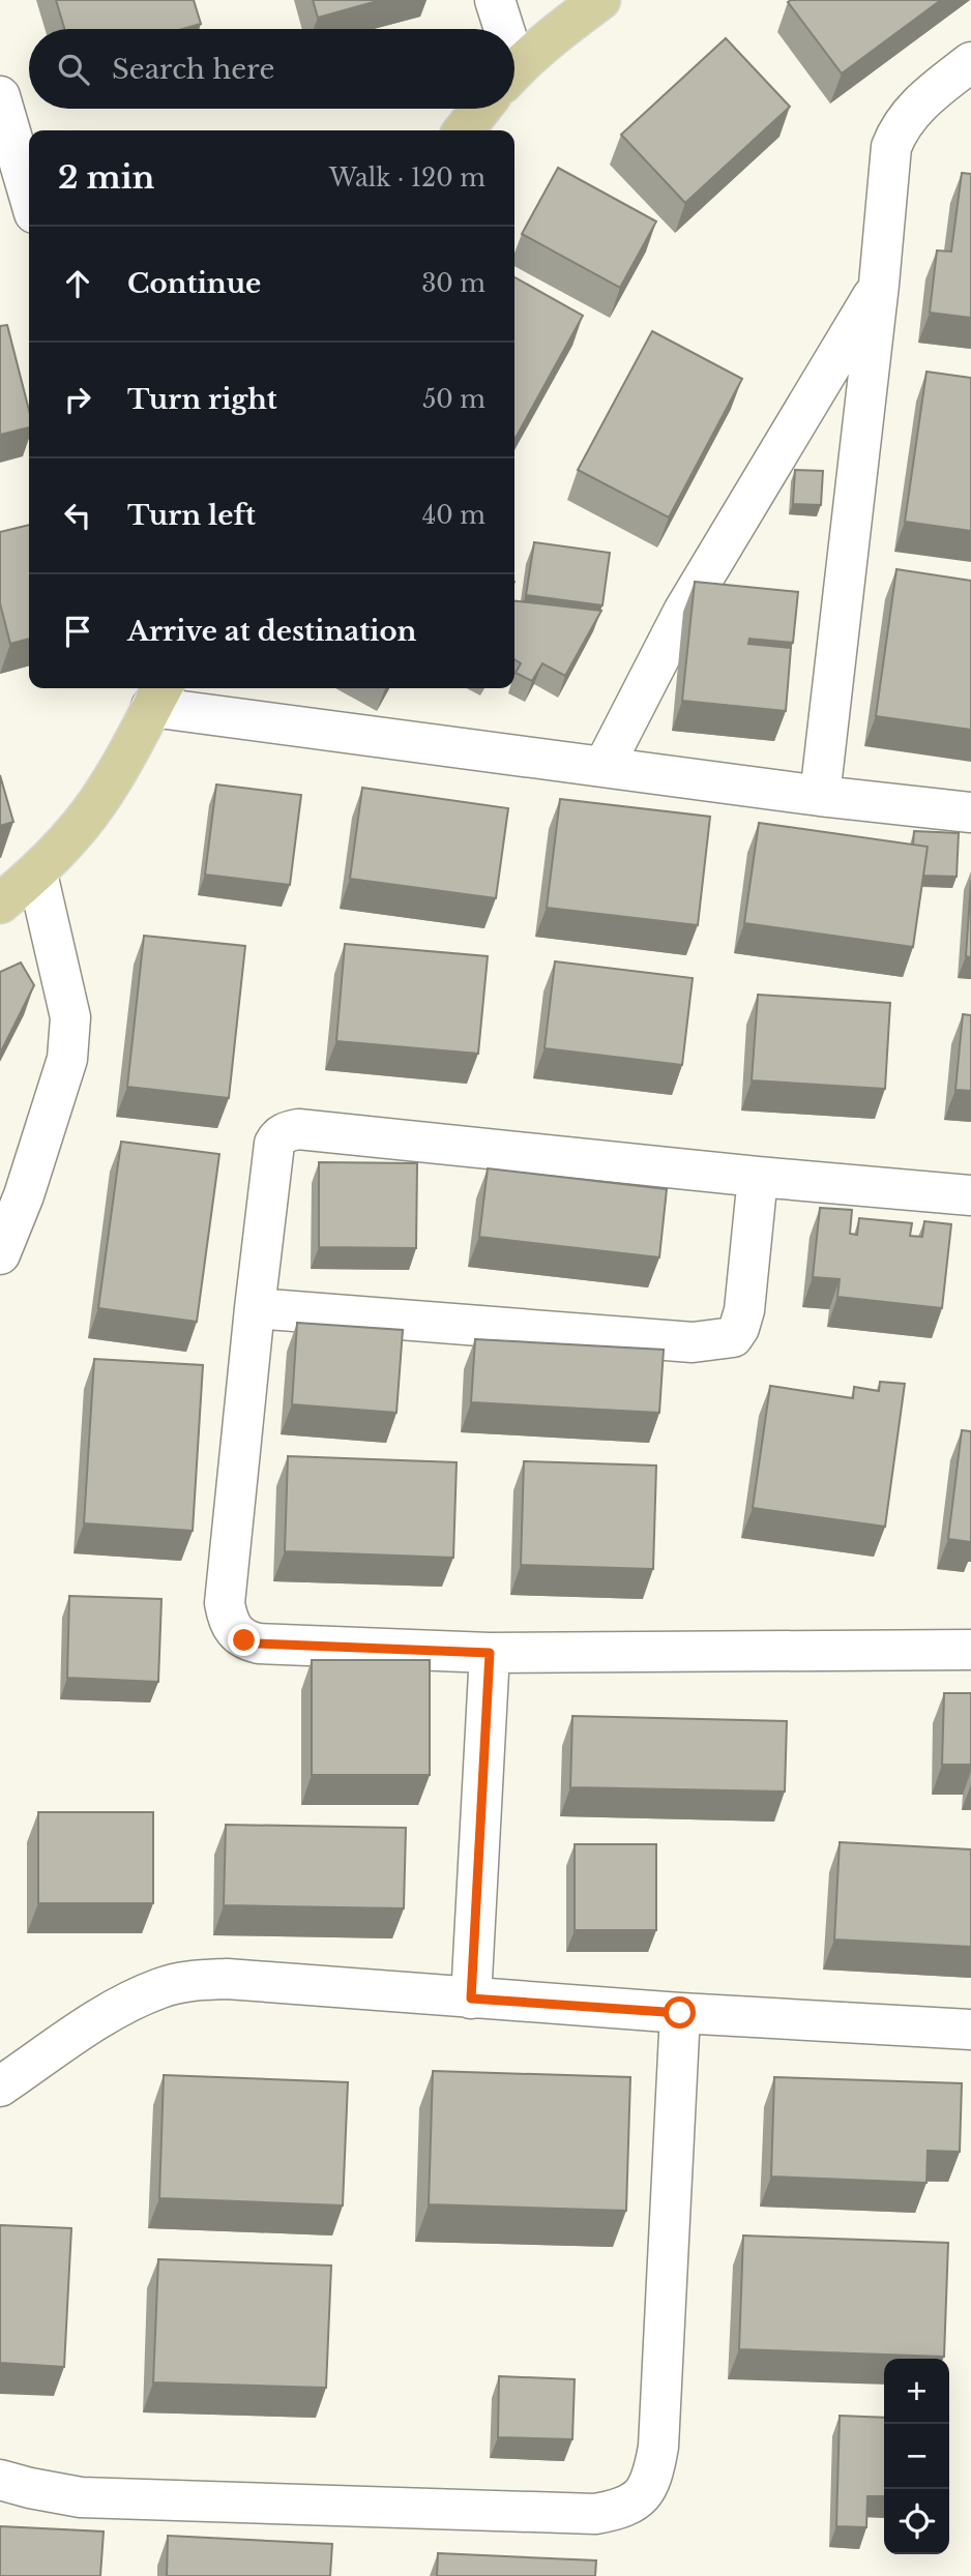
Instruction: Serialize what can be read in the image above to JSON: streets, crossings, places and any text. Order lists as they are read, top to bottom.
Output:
{
  "page": {
    "search": "Search here",
    "heading": ["2 min", "Walk · 120 m"],
    "list": [
      ["Continue", "30 m"],
      ["Turn right", "50 m"],
      ["Turn left", "40 m"],
      "Arrive at destination"
    ],
    "map_buttons": ["+", "−"]
  }
}
